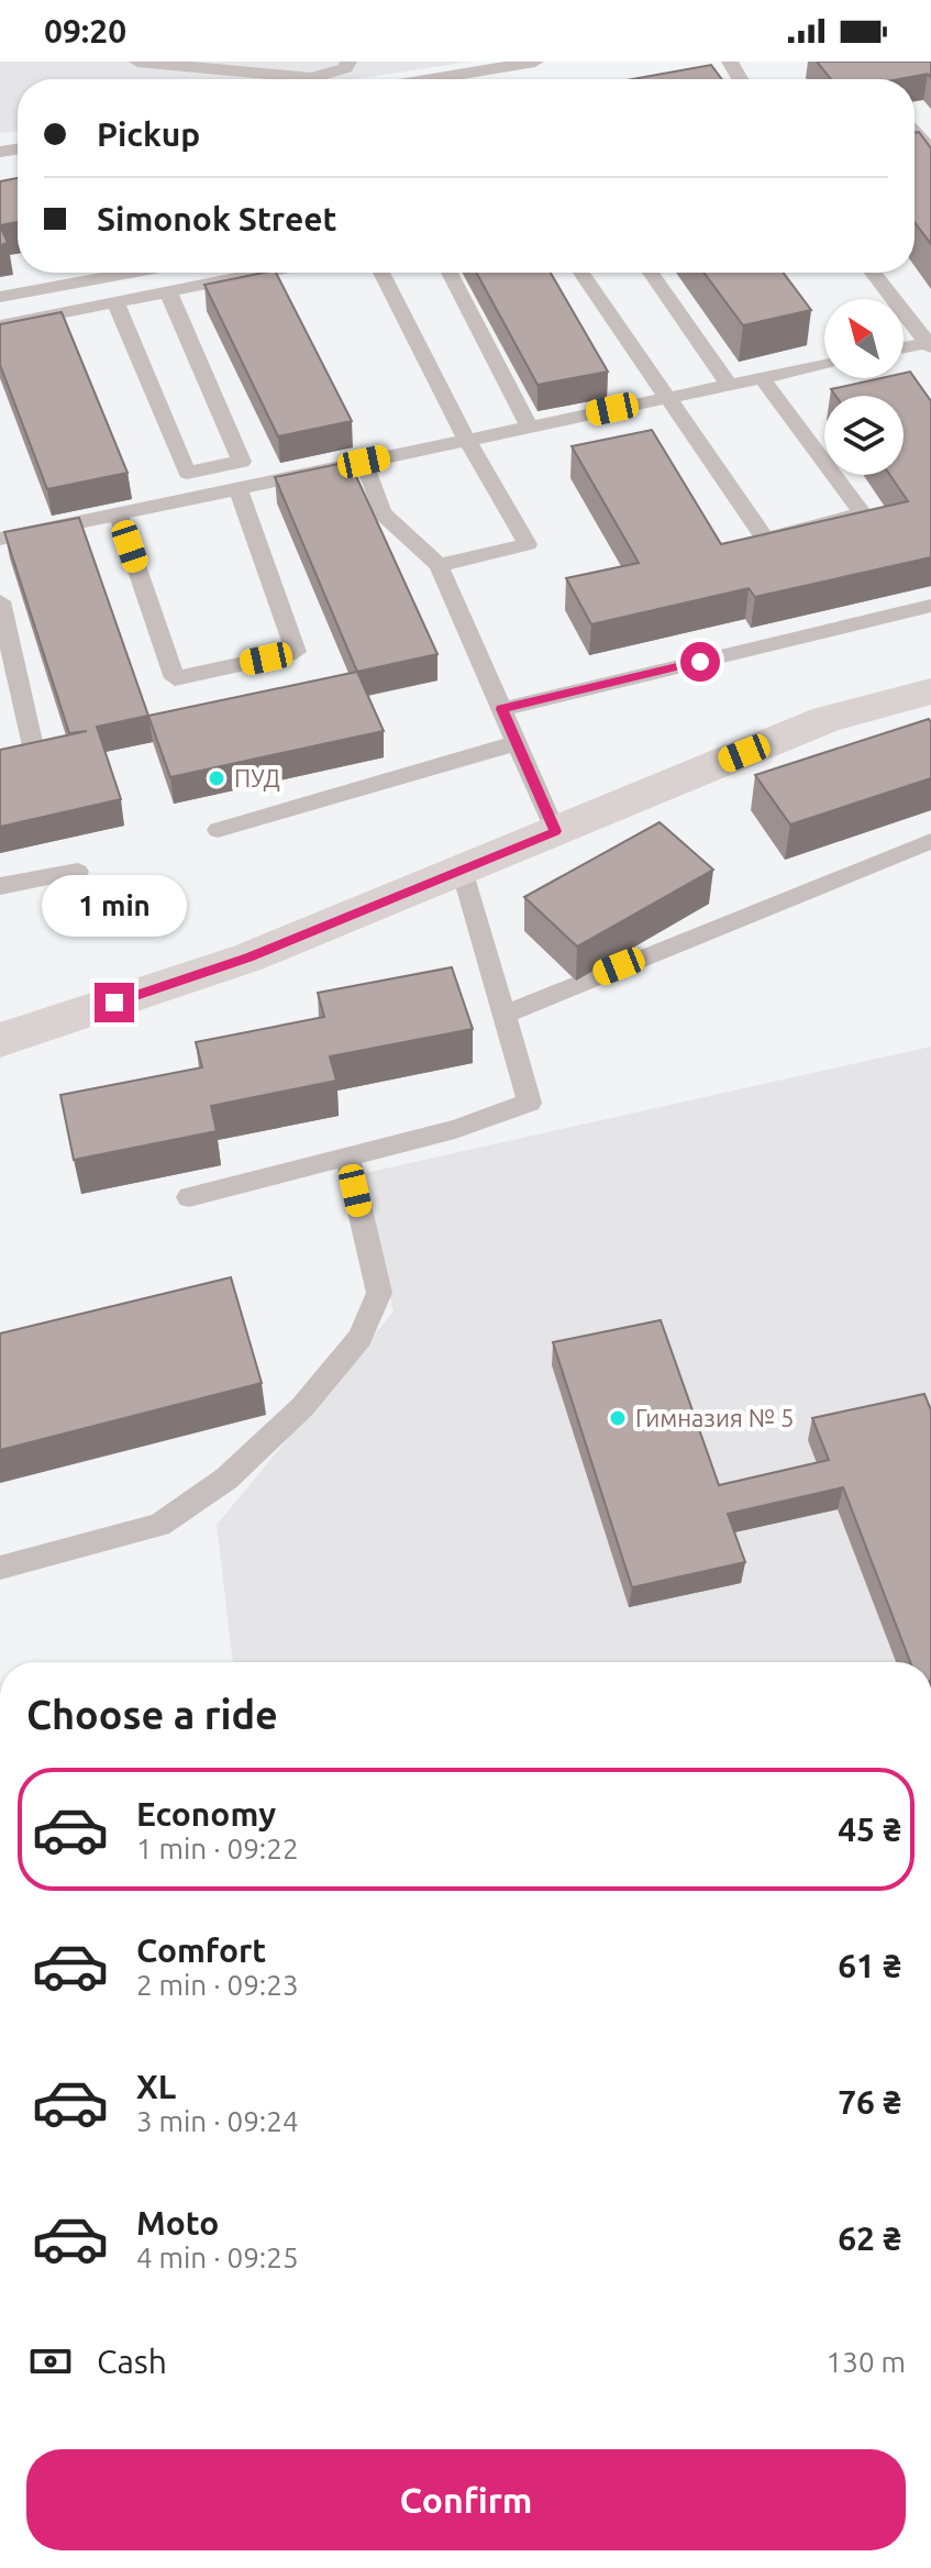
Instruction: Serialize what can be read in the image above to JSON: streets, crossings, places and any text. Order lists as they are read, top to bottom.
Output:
{
  "places": ["ПУД", "Гимназия № 5"],
  "north": "top left",
  "page": {
    "status": "09:20",
    "banner": ["Pickup", "Simonok Street"],
    "bubble": "1 min",
    "heading": "Choose a ride",
    "list": [
      {
        "name": "Economy",
        "note": "1 min · 09:22",
        "value": "45 ₴"
      },
      {
        "name": "Comfort",
        "note": "2 min · 09:23",
        "value": "61 ₴"
      },
      {
        "name": "XL",
        "note": "3 min · 09:24",
        "value": "76 ₴"
      },
      {
        "name": "Moto",
        "note": "4 min · 09:25",
        "value": "62 ₴"
      }
    ],
    "pay": ["Cash", "130 m"],
    "buttons": "Confirm"
  }
}
